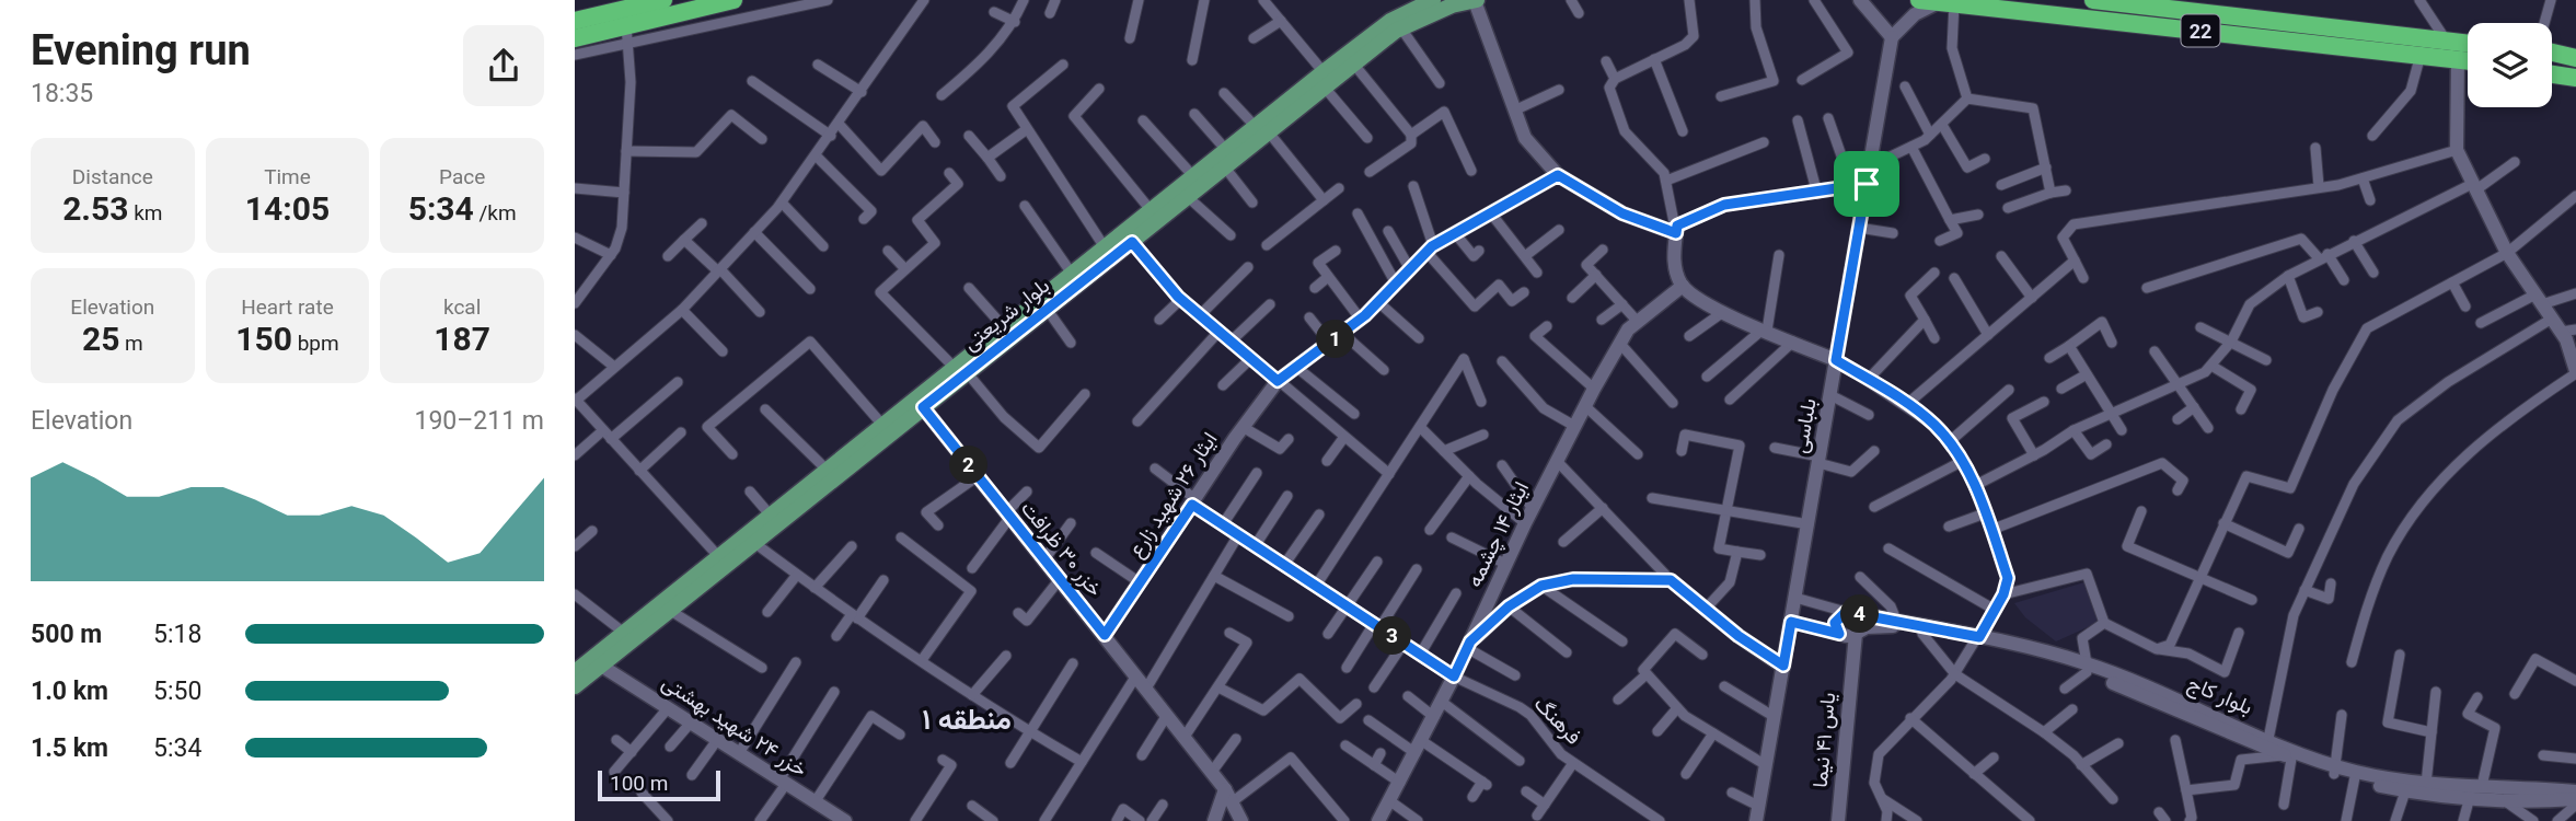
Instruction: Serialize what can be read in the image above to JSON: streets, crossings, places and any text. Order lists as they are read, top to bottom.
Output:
{
  "streets": {
    "highway": ["22"],
    "main road": ["بلوار شریعتی"],
    "street": [
      "بلباسی",
      "ایثار ۲۶ شهید زارع",
      "ایثار ۱۴ چشمه",
      "خزر ۳۰ ظرافت",
      "بلوار کاج",
      "فرهنگ",
      "خزر ۲۴ شهید بهشتی",
      "یاس ۴۱ نیما"
    ]
  },
  "crossings": [
    ["بلوار شریعتی", "خزر ۳۰ ظرافت"],
    ["بلوار شریعتی", "خزر ۲۴ شهید بهشتی"],
    ["بلباسی", "بلوار کاج"],
    ["ایثار ۲۶ شهید زارع", "خزر ۳۰ ظرافت"],
    ["ایثار ۲۶ شهید زارع", "فرهنگ"],
    ["ایثار ۱۴ چشمه", "فرهنگ"],
    ["بلوار کاج", "یاس ۴۱ نیما"]
  ],
  "districts": ["منطقه ۱"],
  "scale_bar": "100 m",
  "page": {
    "heading": ["Evening run", "18:35"],
    "stats": [
      ["Distance", "2.53 km"],
      ["Time", "14:05"],
      ["Pace", "5:34 /km"],
      ["Elevation", "25 m"],
      ["Heart rate", "150 bpm"],
      ["kcal", "187"]
    ],
    "pins": [
      "1",
      "2",
      "4",
      "3"
    ],
    "chart": ["Elevation", "190–211 m"],
    "list": [
      {
        "name": "500 m",
        "note": "5:18"
      },
      {
        "name": "1.0 km",
        "note": "5:50"
      },
      {
        "name": "1.5 km",
        "note": "5:34"
      }
    ],
    "scale": "100 m"
  }
}
